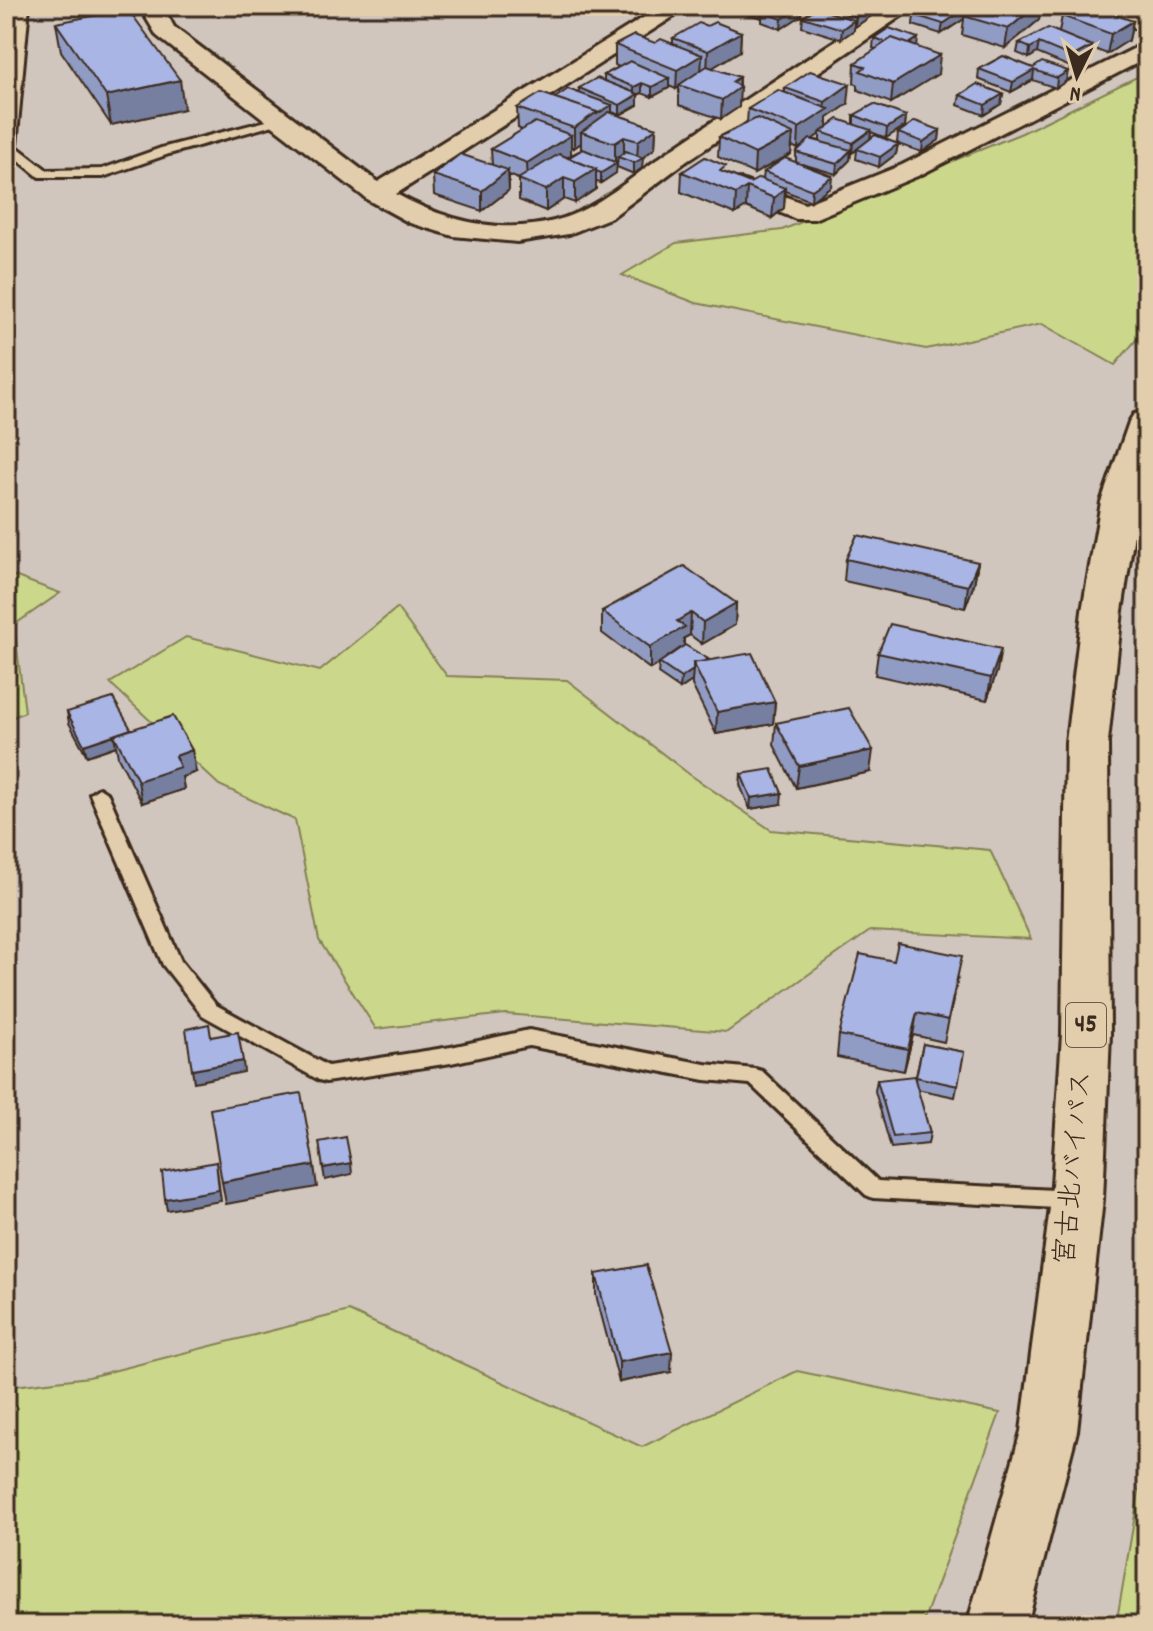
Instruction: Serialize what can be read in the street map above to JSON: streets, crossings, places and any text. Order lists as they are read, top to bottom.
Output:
{
  "streets": {
    "highway": ["45", "宮古北バイパス"]
  },
  "north": "bottom"
}
